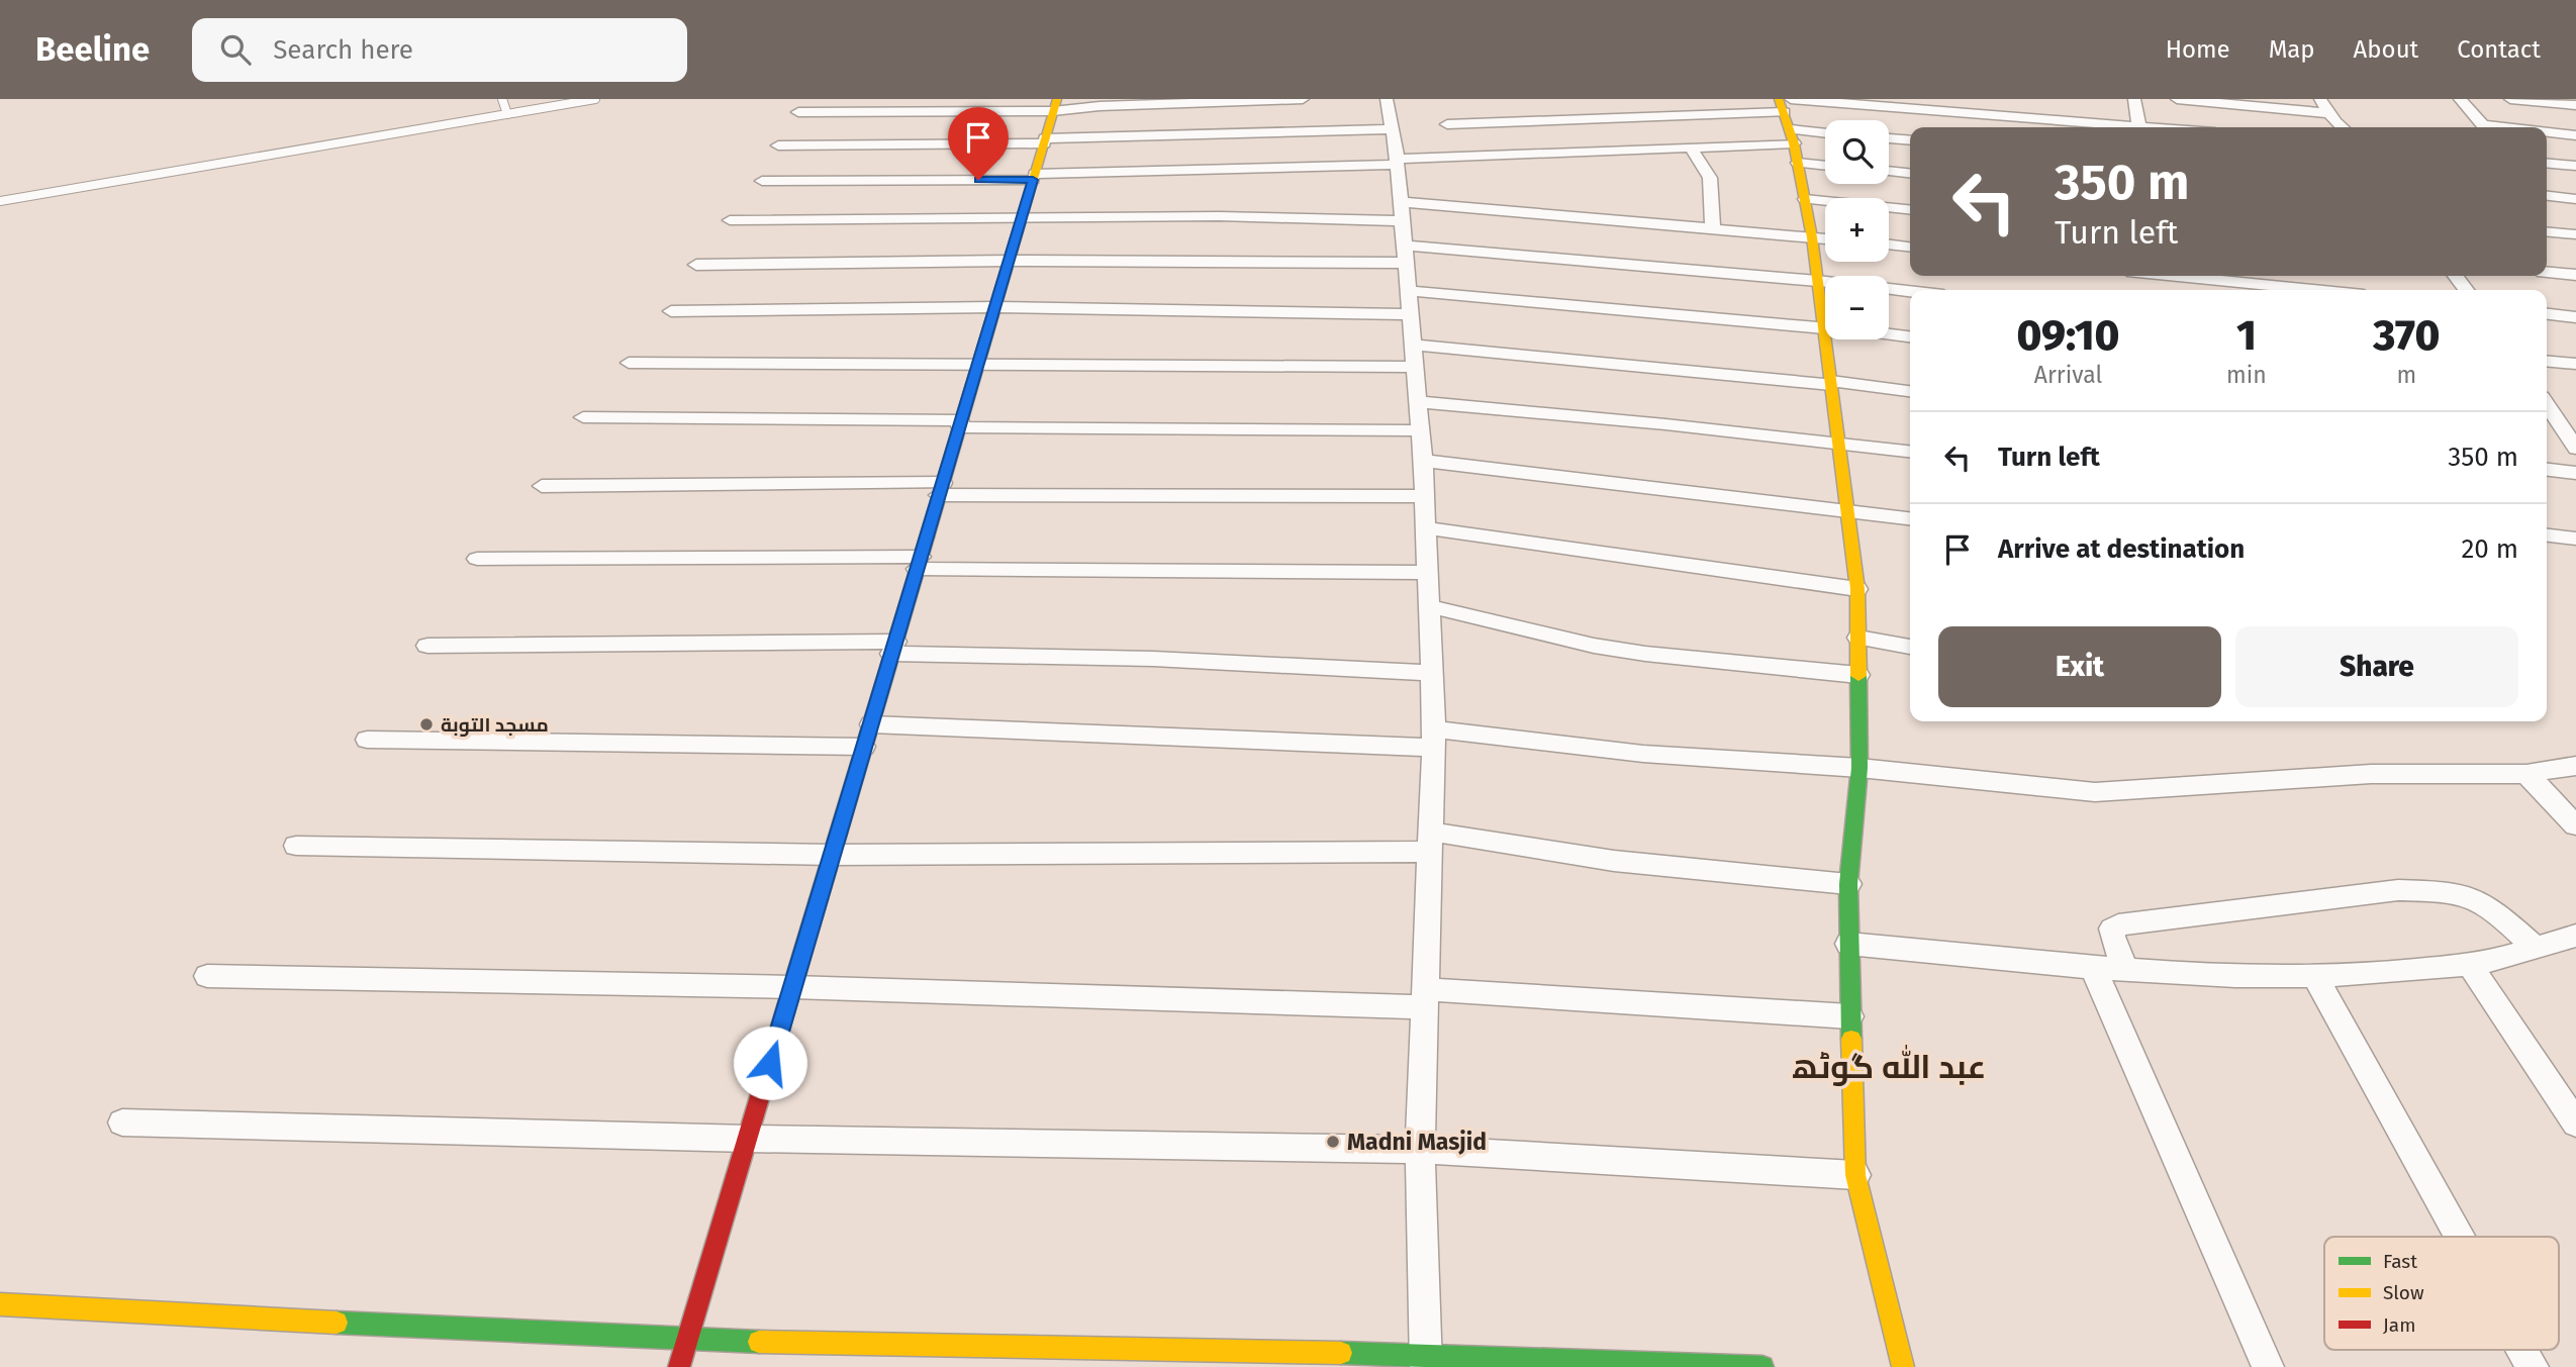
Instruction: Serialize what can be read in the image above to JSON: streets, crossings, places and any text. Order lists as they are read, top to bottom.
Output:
{
  "districts": ["عبد الله گوٹھ"],
  "places": ["مسجد التوبة", "Madni Masjid"],
  "legend": ["Fast", "Slow", "Jam"],
  "page": {
    "header": "Beeline",
    "search": "Search here",
    "nav": [
      "Home",
      "Map",
      "About",
      "Contact"
    ],
    "map_buttons": ["+", "−"],
    "turn": ["350 m", "Turn left"],
    "eta": [
      "09:10",
      "Arrival",
      "1",
      "min",
      "370",
      "m"
    ],
    "list": [
      {
        "name": "Turn left",
        "value": "350 m"
      },
      {
        "name": "Arrive at destination",
        "value": "20 m"
      }
    ],
    "buttons": ["Exit", "Share"]
  }
}
